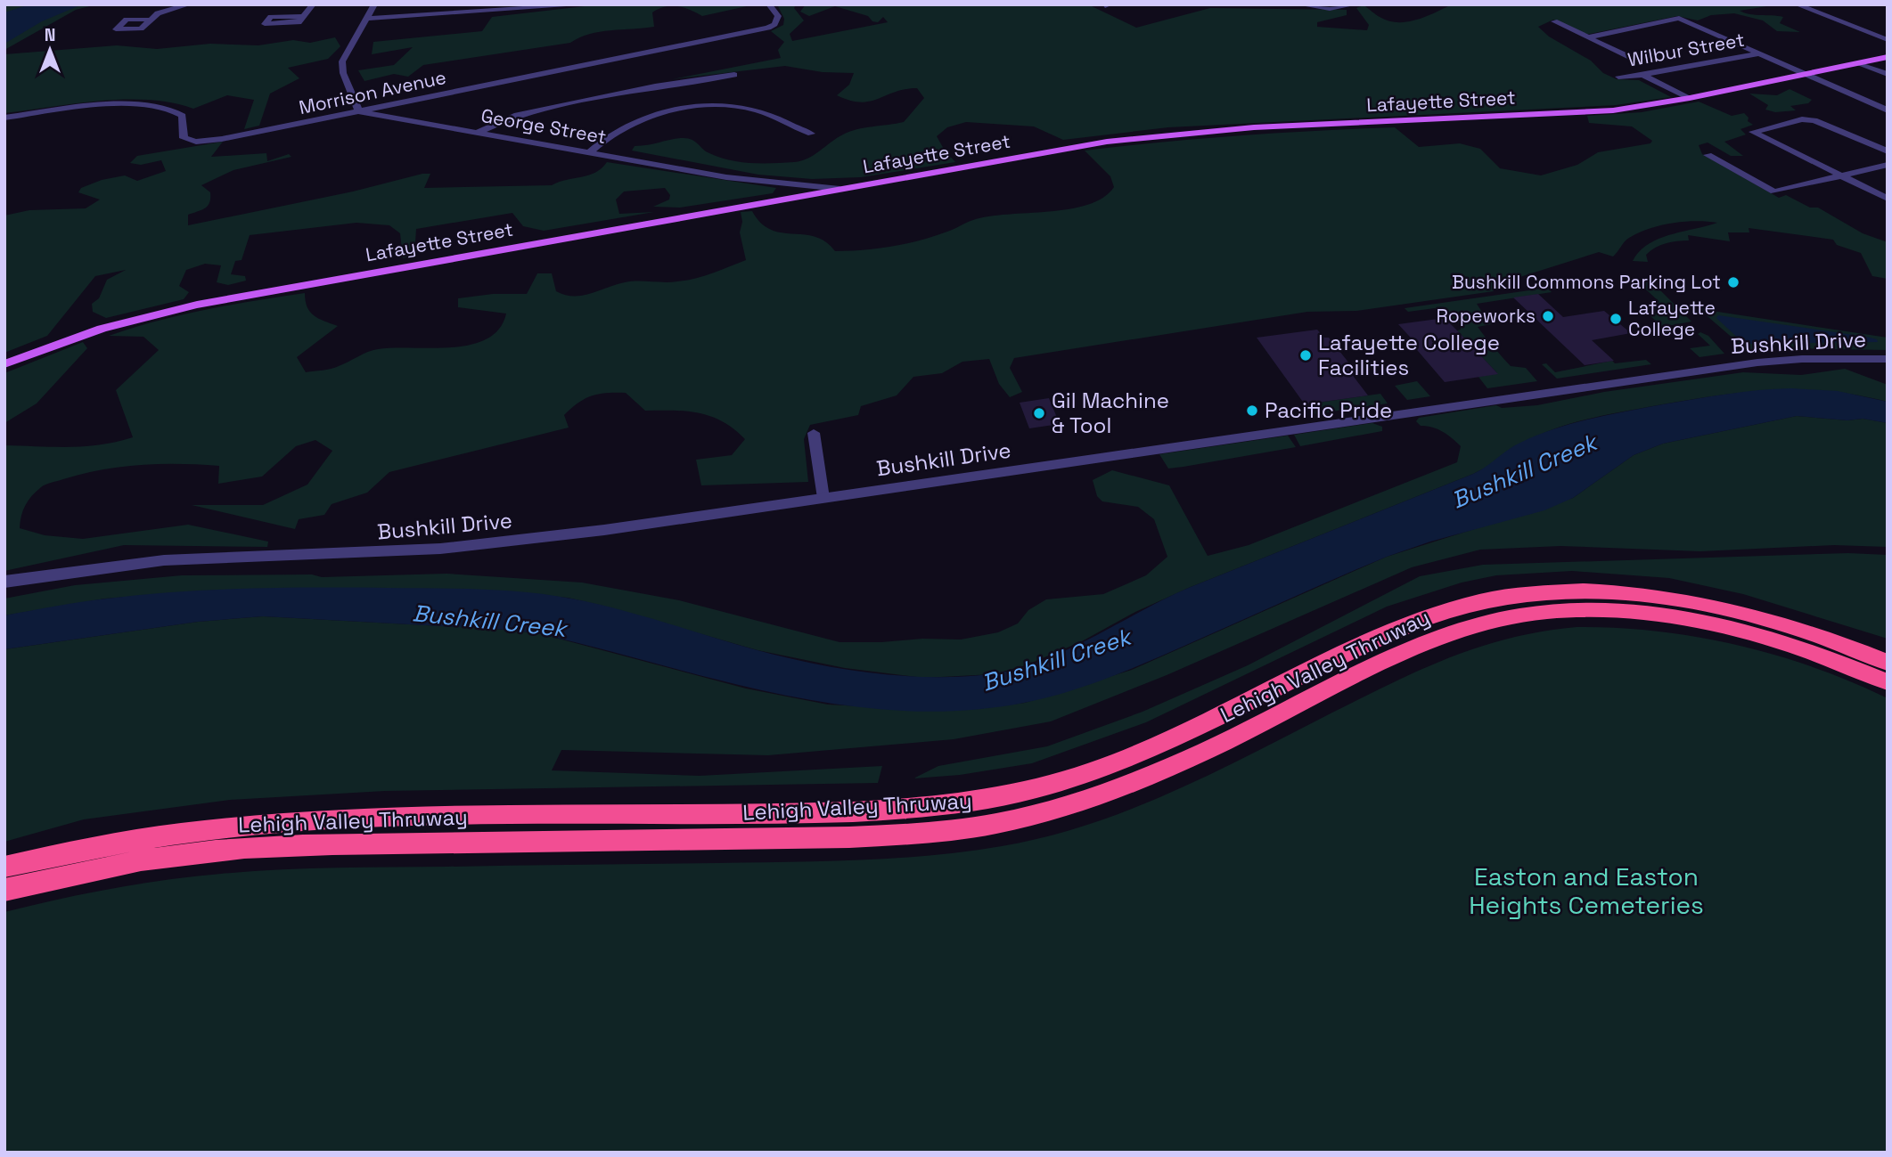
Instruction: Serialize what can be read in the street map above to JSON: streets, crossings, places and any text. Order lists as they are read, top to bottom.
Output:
{
  "streets": {
    "highway": ["Lehigh Valley Thruway"],
    "main road": ["Lafayette Street"],
    "street": [
      "Wilbur Street",
      "Morrison Avenue",
      "George Street",
      "Bushkill Drive"
    ]
  },
  "crossings": [
    ["Morrison Avenue", "George Street"],
    ["Lafayette Street", "George Street"]
  ],
  "water": ["Bushkill Creek"],
  "parks": ["Easton and Easton Heights Cemeteries"],
  "places": [
    "Bushkill Commons Parking Lot",
    "Ropeworks",
    "Lafayette College",
    "Lafayette College Facilities",
    "Pacific Pride",
    "Gil Machine & Tool"
  ],
  "north": "top"
}
